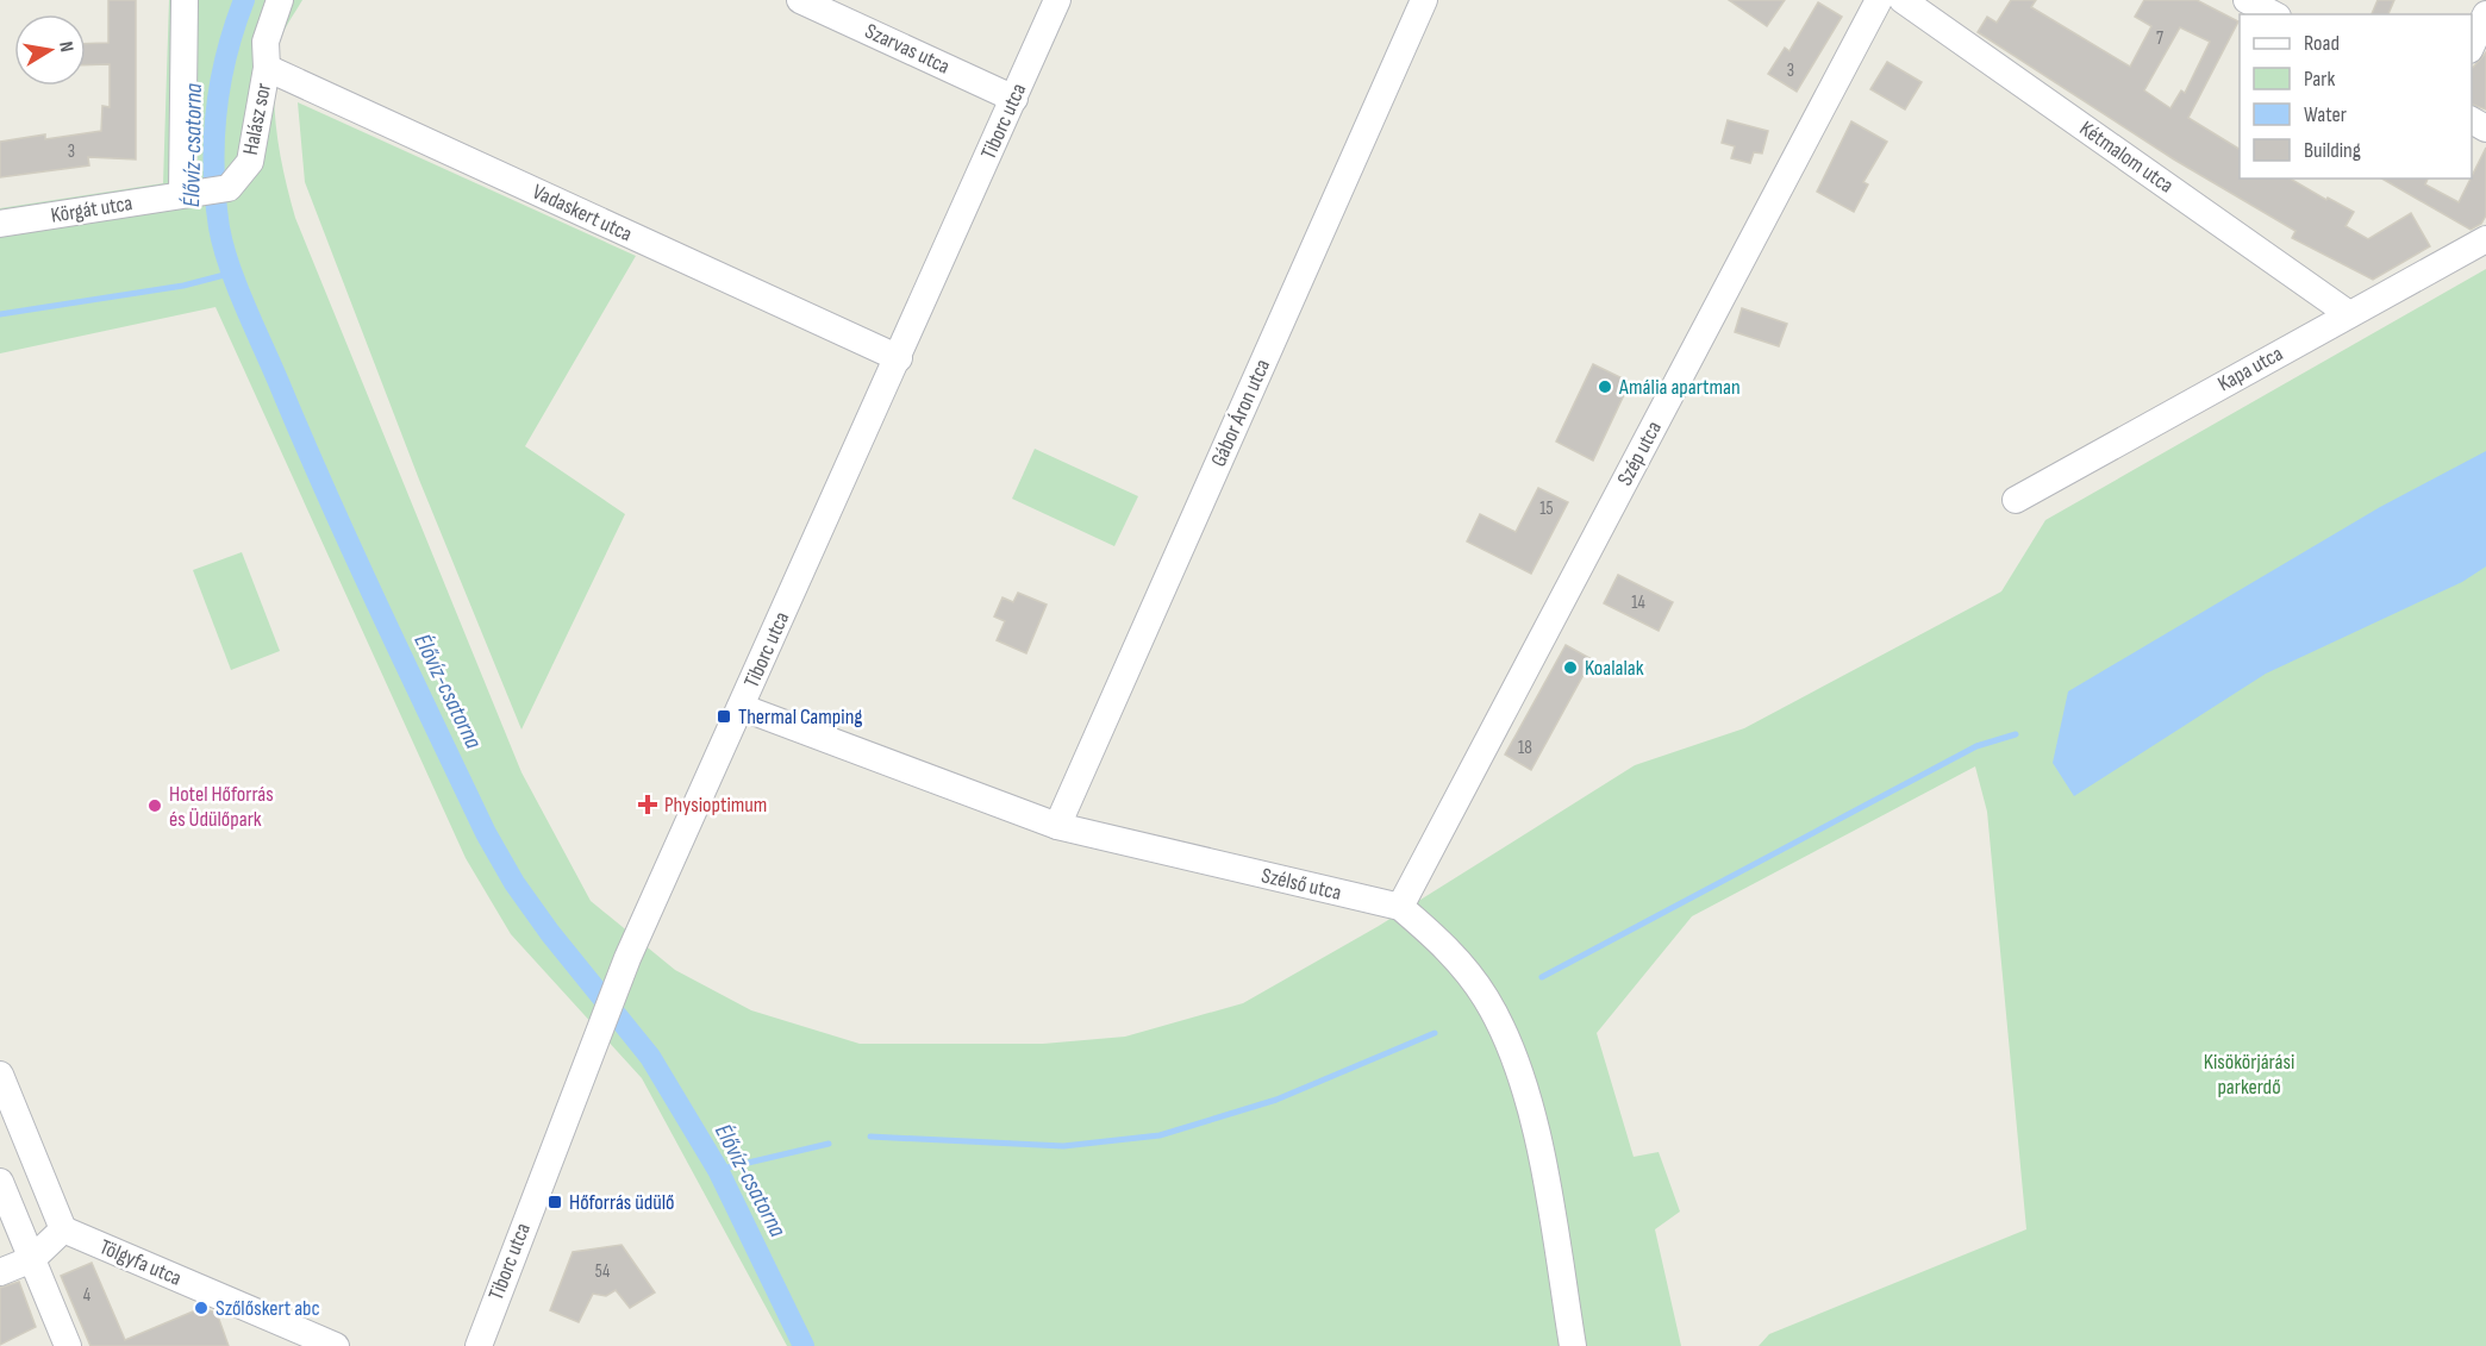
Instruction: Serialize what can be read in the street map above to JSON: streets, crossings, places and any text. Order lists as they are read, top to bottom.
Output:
{
  "streets": {
    "street": [
      "Szarvas utca",
      "Halász sor",
      "Tiborc utca",
      "Kétmalom utca",
      "Körgát utca",
      "Vadaskert utca",
      "Kapa utca",
      "Gábor Áron utca",
      "Szép utca",
      "Szélső utca",
      "Tölgyfa utca"
    ]
  },
  "crossings": [
    ["Szarvas utca", "Tiborc utca"],
    ["Halász sor", "Körgát utca"],
    ["Halász sor", "Vadaskert utca"],
    ["Tiborc utca", "Vadaskert utca"],
    ["Tiborc utca", "Szélső utca"],
    ["Kétmalom utca", "Kapa utca"],
    ["Gábor Áron utca", "Szélső utca"],
    ["Szép utca", "Szélső utca"]
  ],
  "water": ["Élővíz-csatorna"],
  "parks": ["Kisökörjárási parkerdő"],
  "places": {
    "other": [
      "Amália apartman",
      "Koalalak",
      "Hotel Hőforrás és Üdülőpark",
      "Szőlőskert abc"
    ],
    "transit": ["Thermal Camping", "Hőforrás üdülő"],
    "health": ["Physioptimum"]
  },
  "house_numbers": [
    "7",
    "3",
    "3",
    "15",
    "14",
    "18",
    "54",
    "4"
  ],
  "legend": [
    "Road",
    "Park",
    "Water",
    "Building"
  ],
  "north": "right"
}
